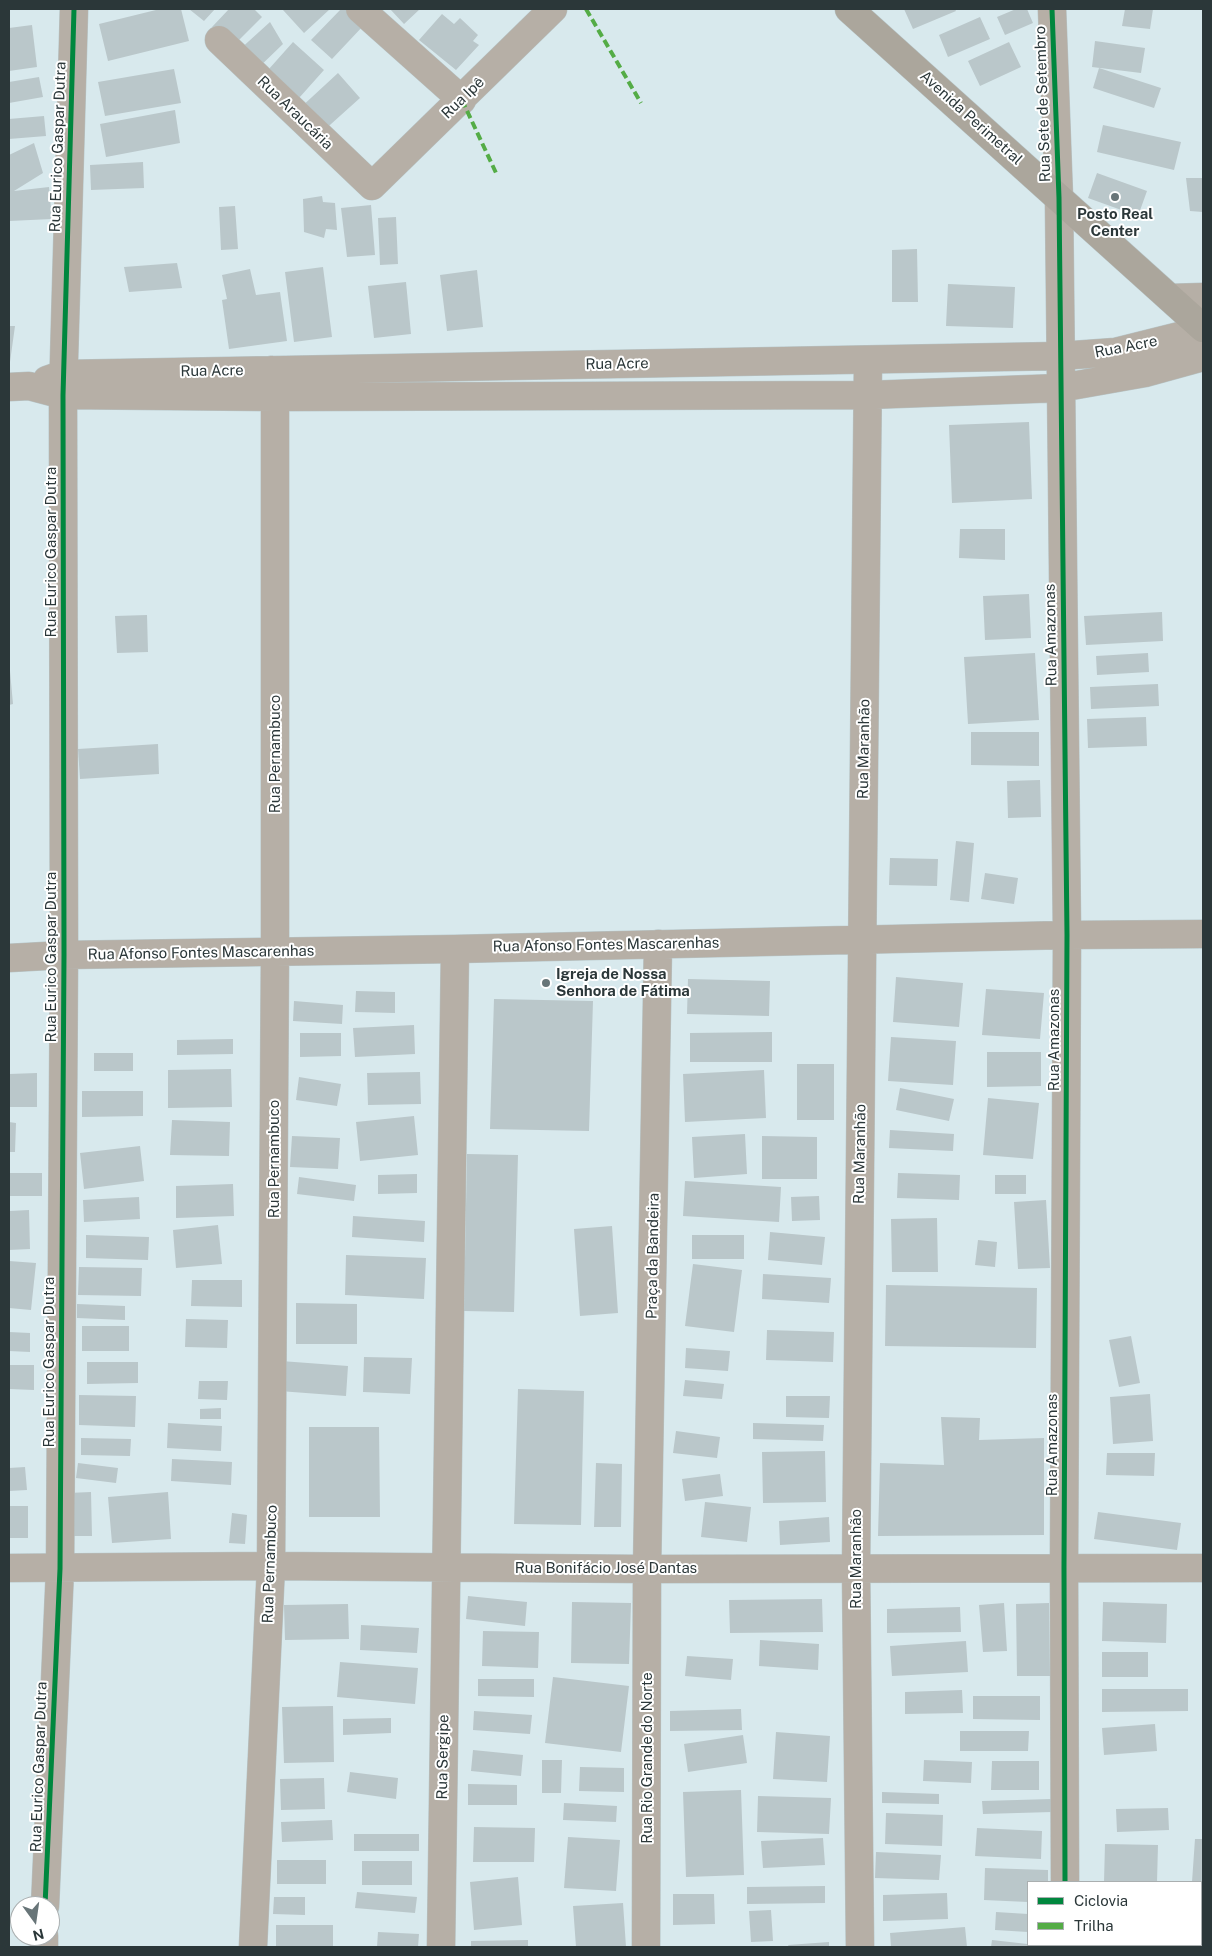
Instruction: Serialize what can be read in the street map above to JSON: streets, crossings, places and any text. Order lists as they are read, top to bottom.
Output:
{
  "streets": {
    "main road": ["Avenida Perimetral"],
    "street": [
      "Rua Ipê",
      "Rua Sete de Setembro",
      "Rua Araucária",
      "Rua Eurico Gaspar Dutra",
      "Rua Acre",
      "Rua Amazonas",
      "Rua Maranhão",
      "Rua Pernambuco",
      "Rua Afonso Fontes Mascarenhas",
      "Praça da Bandeira",
      "Rua Bonifácio José Dantas",
      "Rua Sergipe",
      "Rua Rio Grande do Norte"
    ]
  },
  "crossings": [
    ["Rua Ipê", "Rua Araucária"],
    ["Rua Sete de Setembro", "Avenida Perimetral"],
    ["Rua Sete de Setembro", "Rua Amazonas"],
    ["Avenida Perimetral", "Rua Acre"],
    ["Avenida Perimetral", "Rua Amazonas"],
    ["Rua Eurico Gaspar Dutra", "Rua Acre"],
    ["Rua Eurico Gaspar Dutra", "Rua Afonso Fontes Mascarenhas"],
    ["Rua Eurico Gaspar Dutra", "Rua Bonifácio José Dantas"],
    ["Rua Acre", "Rua Amazonas"],
    ["Rua Acre", "Rua Maranhão"],
    ["Rua Acre", "Rua Pernambuco"],
    ["Rua Amazonas", "Rua Afonso Fontes Mascarenhas"],
    ["Rua Amazonas", "Rua Bonifácio José Dantas"],
    ["Rua Maranhão", "Rua Afonso Fontes Mascarenhas"],
    ["Rua Maranhão", "Rua Bonifácio José Dantas"],
    ["Rua Pernambuco", "Rua Afonso Fontes Mascarenhas"],
    ["Rua Pernambuco", "Rua Bonifácio José Dantas"],
    ["Rua Afonso Fontes Mascarenhas", "Praça da Bandeira"],
    ["Praça da Bandeira", "Rua Bonifácio José Dantas"],
    ["Praça da Bandeira", "Rua Rio Grande do Norte"],
    ["Rua Bonifácio José Dantas", "Rua Sergipe"],
    ["Rua Bonifácio José Dantas", "Rua Rio Grande do Norte"]
  ],
  "places": ["Posto Real Center", "Igreja de Nossa Senhora de Fátima"],
  "legend": ["Ciclovia", "Trilha"],
  "north": "bottom"
}
